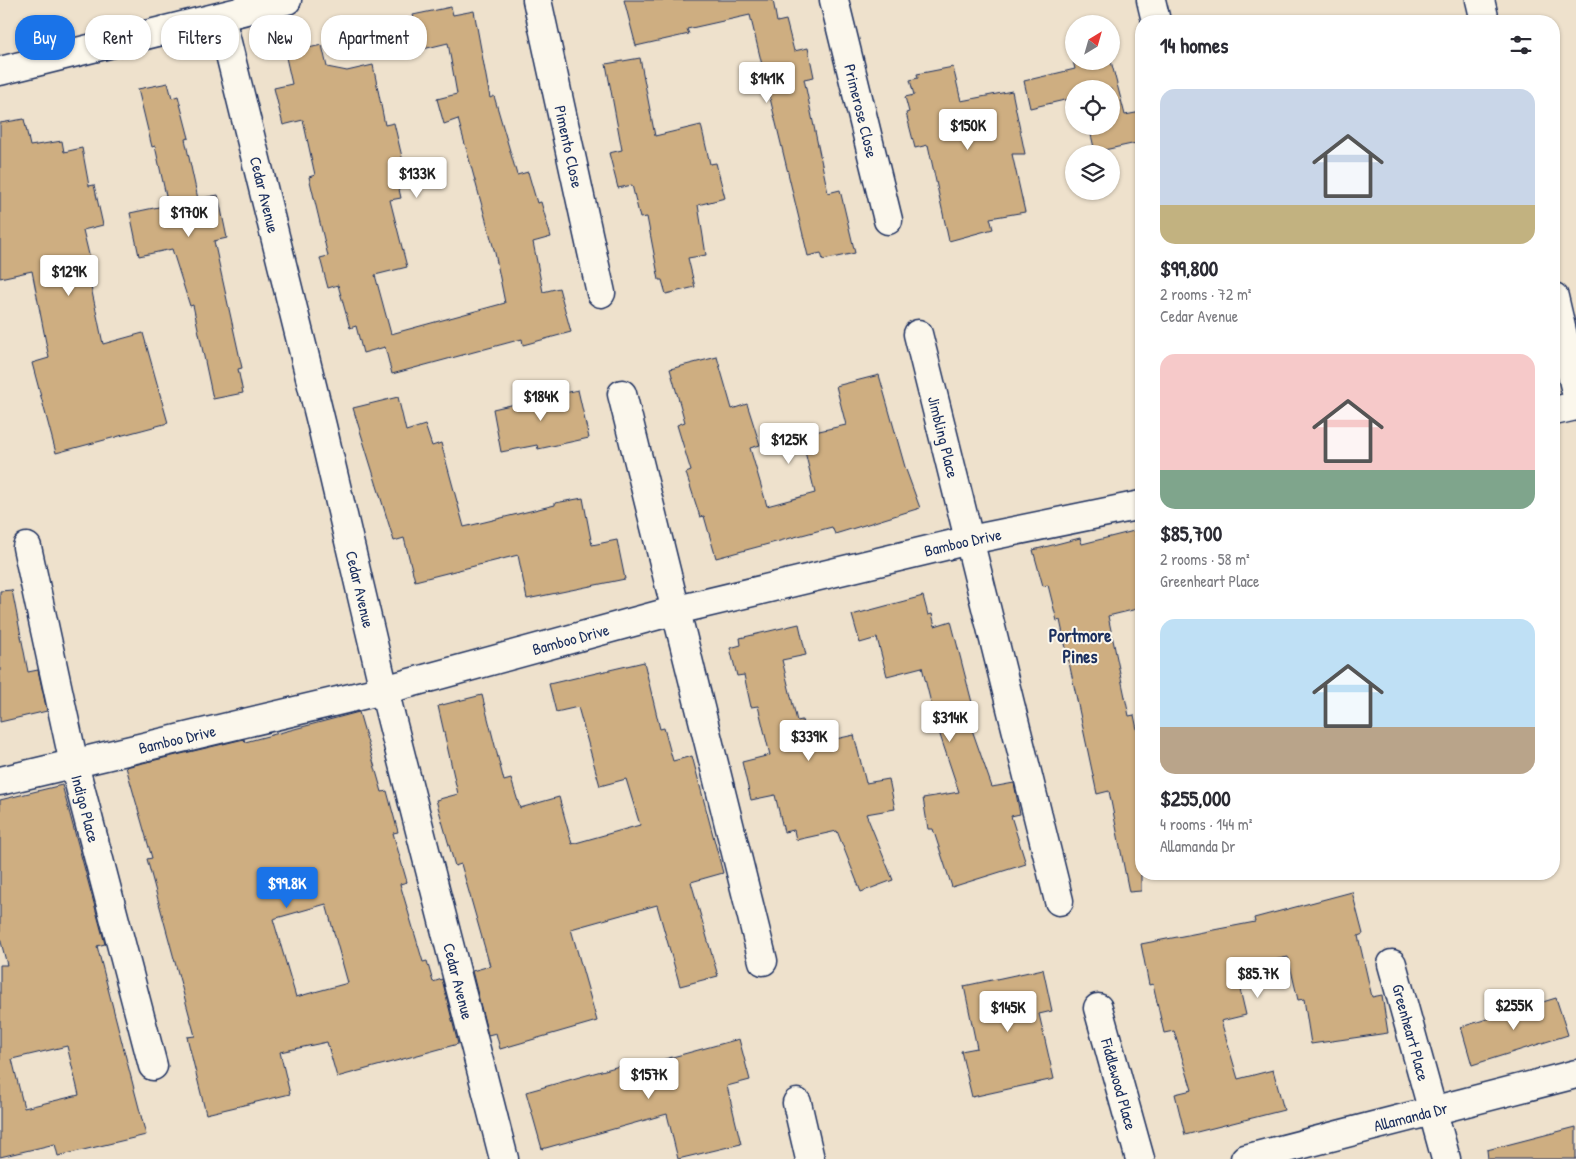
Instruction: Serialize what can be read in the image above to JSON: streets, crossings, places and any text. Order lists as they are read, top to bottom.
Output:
{
  "streets": {
    "street": [
      "Primerose Close",
      "Pimento Close",
      "Cedar Avenue",
      "Jimbling Place",
      "Bamboo Drive",
      "Indigo Place",
      "Greenheart Place",
      "Fiddlewood Place",
      "Allamanda Dr"
    ]
  },
  "crossings": [
    ["Cedar Avenue", "Bamboo Drive"],
    ["Jimbling Place", "Bamboo Drive"],
    ["Bamboo Drive", "Indigo Place"],
    ["Greenheart Place", "Allamanda Dr"]
  ],
  "districts": ["Portmore Pines"],
  "north": "top right",
  "page": {
    "chip": [
      "Buy",
      "Rent",
      "Filters",
      "New",
      "Apartment"
    ],
    "heading": "14 homes",
    "price": [
      "$141K",
      "$150K",
      "$133K",
      "$170K",
      "$129K",
      "$184K",
      "$125K",
      "$314K",
      "$339K",
      "$99.8K",
      "$85.7K",
      "$255K",
      "$145K",
      "$157K"
    ],
    "list": [
      {
        "name": "$99,800",
        "note": "2 rooms · 72 m² · Cedar Avenue"
      },
      {
        "name": "$85,700",
        "note": "2 rooms · 58 m² · Greenheart Place"
      },
      {
        "name": "$255,000",
        "note": "4 rooms · 144 m² · Allamanda Dr"
      }
    ]
  }
}
